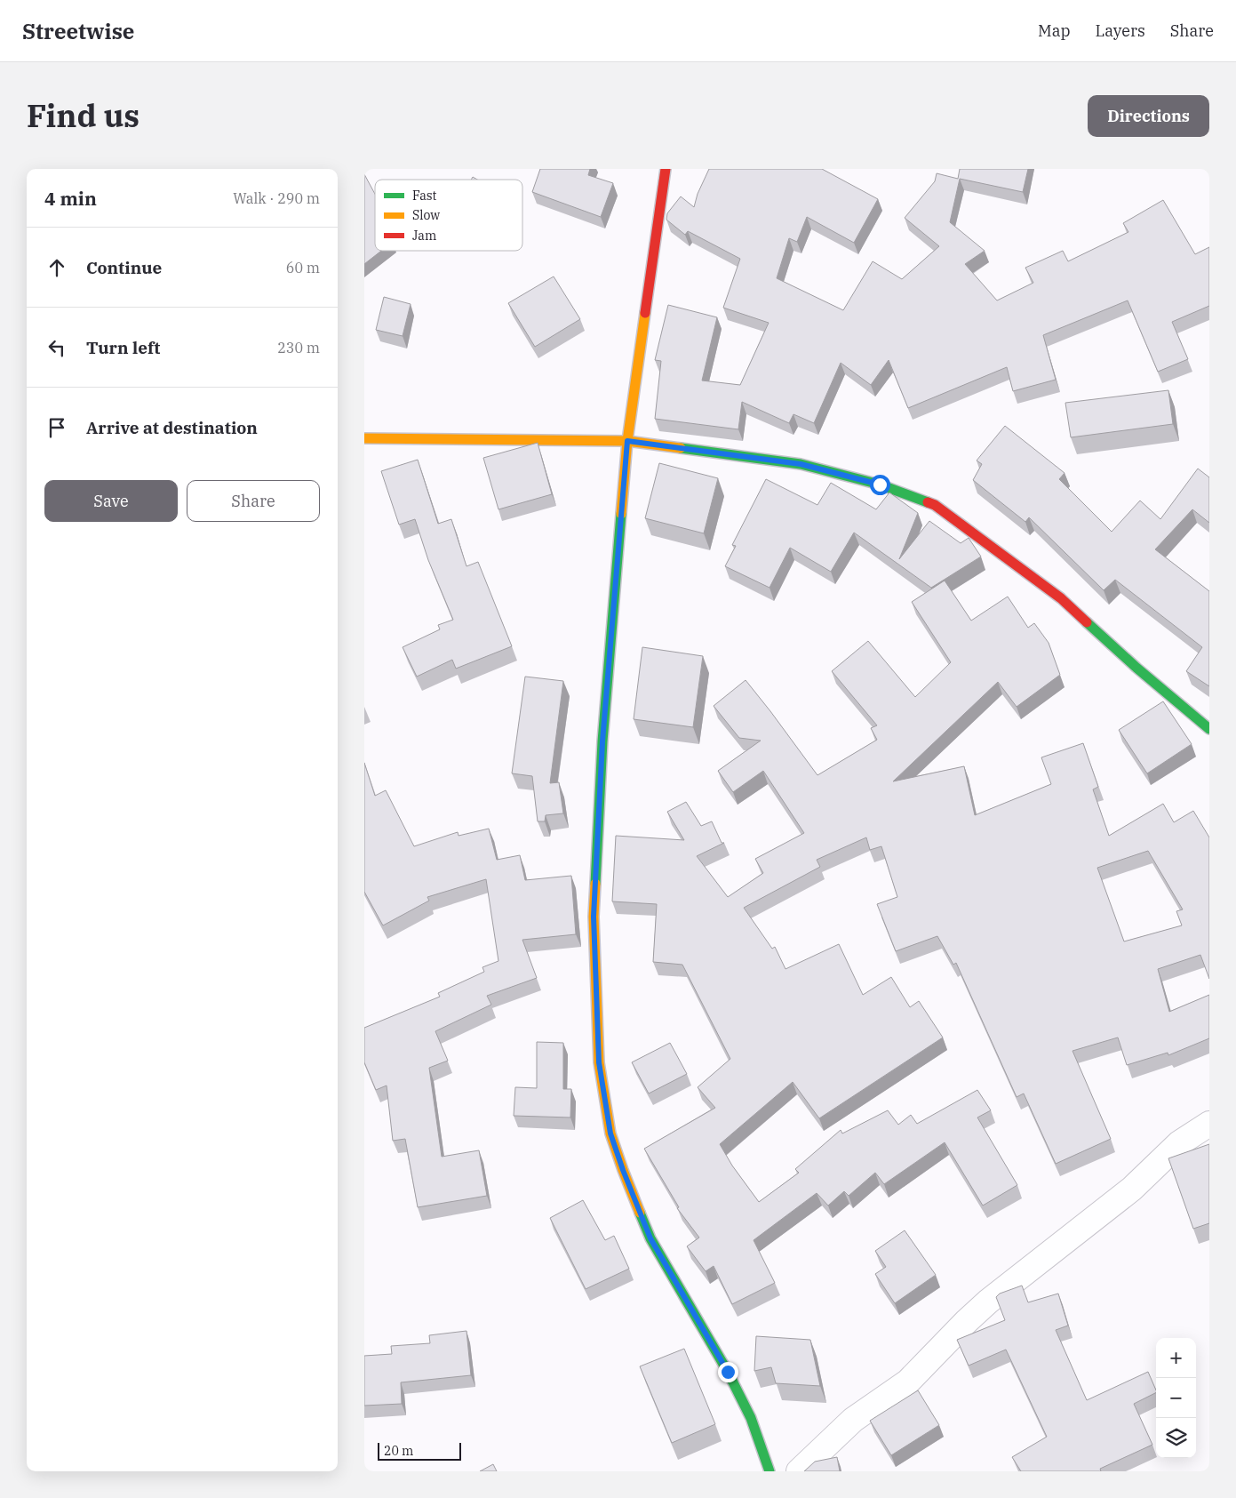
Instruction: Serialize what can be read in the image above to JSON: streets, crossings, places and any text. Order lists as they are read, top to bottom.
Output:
{
  "legend": ["Fast", "Slow", "Jam"],
  "scale_bar": "20 m",
  "page": {
    "header": "Streetwise",
    "nav": ["Map", "Layers", "Share"],
    "title": "Find us",
    "buttons": [
      "Directions",
      ["Save", "Share"]
    ],
    "heading": ["4 min", "Walk · 290 m"],
    "list": [
      ["Continue", "60 m"],
      ["Turn left", "230 m"],
      "Arrive at destination"
    ],
    "map_buttons": ["+", "−"],
    "scale": "20 m"
  }
}
